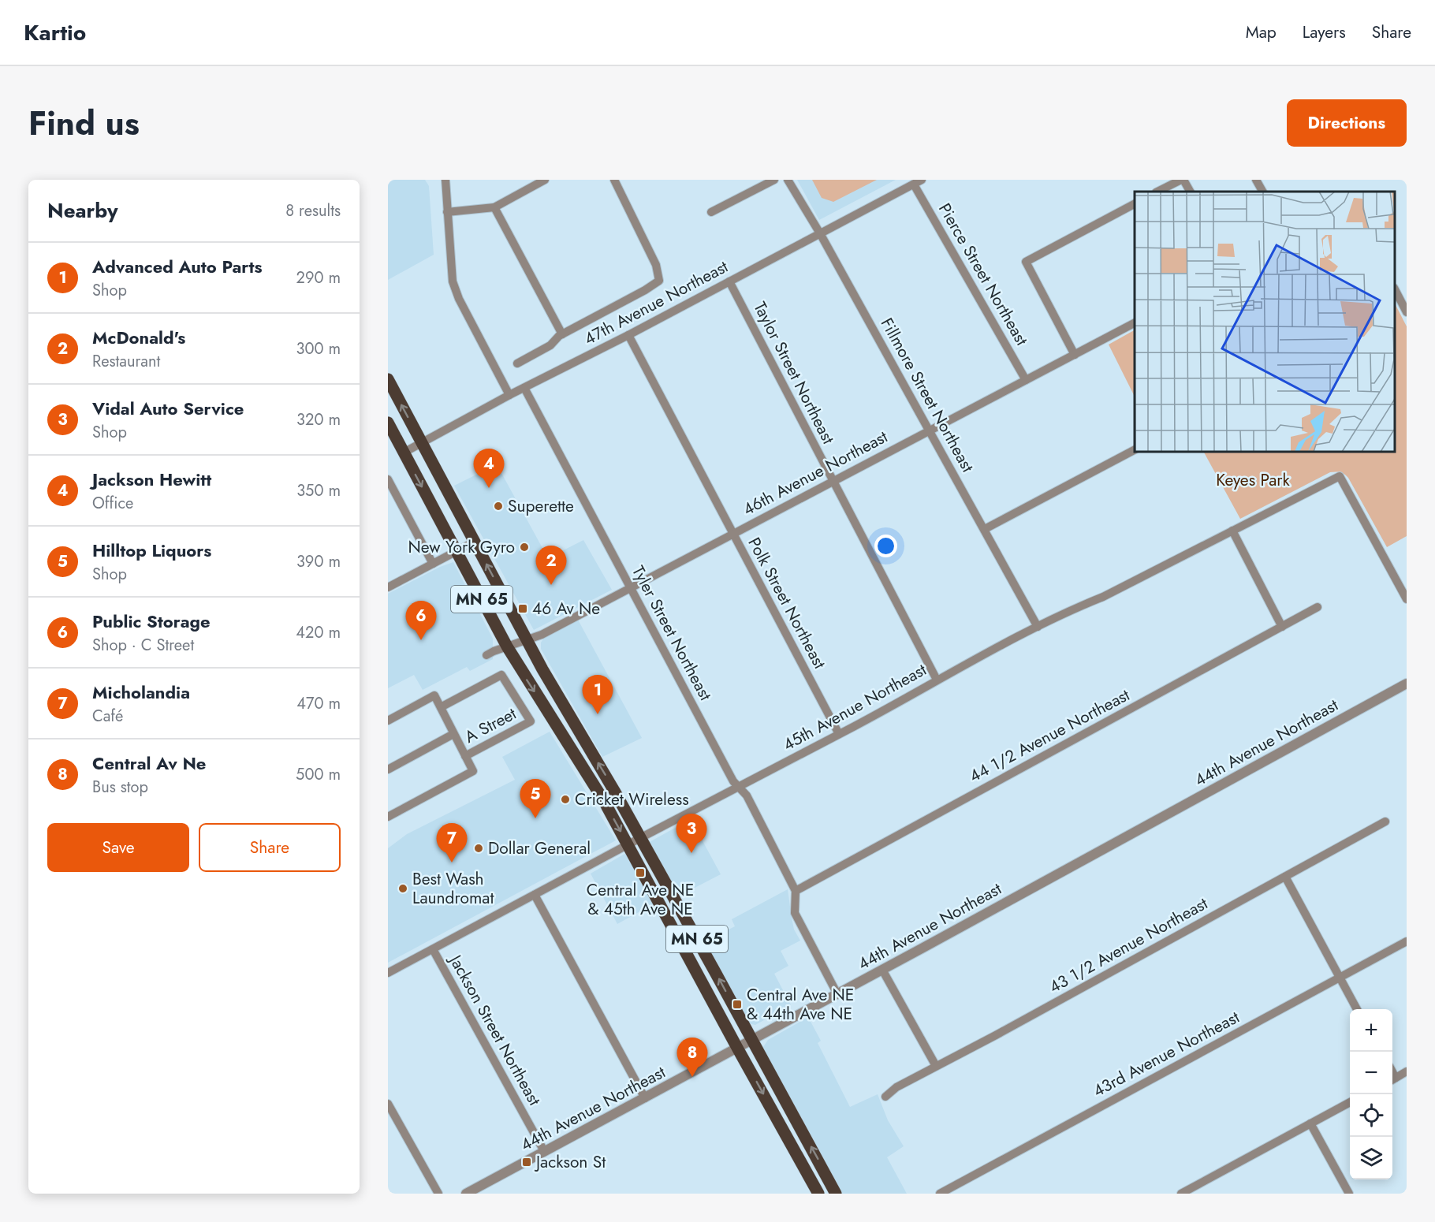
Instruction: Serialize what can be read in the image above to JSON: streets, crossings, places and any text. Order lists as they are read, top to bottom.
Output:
{
  "streets": {
    "main road": ["MN 65"],
    "street": [
      "Pierce Street Northeast",
      "47th Avenue Northeast",
      "Taylor Street Northeast",
      "Fillmore Street Northeast",
      "46th Avenue Northeast",
      "Polk Street Northeast",
      "Tyler Street Northeast",
      "45th Avenue Northeast",
      "A Street",
      "44 1/2 Avenue Northeast",
      "44th Avenue Northeast",
      "43 1/2 Avenue Northeast",
      "Jackson Street Northeast",
      "43rd Avenue Northeast"
    ]
  },
  "crossings": [
    ["Pierce Street Northeast", "47th Avenue Northeast"],
    ["Pierce Street Northeast", "46th Avenue Northeast"],
    ["47th Avenue Northeast", "Taylor Street Northeast"],
    ["47th Avenue Northeast", "Fillmore Street Northeast"],
    ["47th Avenue Northeast", "MN 65"],
    ["47th Avenue Northeast", "Polk Street Northeast"],
    ["47th Avenue Northeast", "Tyler Street Northeast"],
    ["Taylor Street Northeast", "46th Avenue Northeast"],
    ["Taylor Street Northeast", "45th Avenue Northeast"],
    ["Fillmore Street Northeast", "46th Avenue Northeast"],
    ["Fillmore Street Northeast", "45th Avenue Northeast"],
    ["46th Avenue Northeast", "MN 65"],
    ["46th Avenue Northeast", "Polk Street Northeast"],
    ["46th Avenue Northeast", "Tyler Street Northeast"],
    ["MN 65", "45th Avenue Northeast"],
    ["MN 65", "44th Avenue Northeast"],
    ["Polk Street Northeast", "45th Avenue Northeast"],
    ["Tyler Street Northeast", "45th Avenue Northeast"],
    ["Tyler Street Northeast", "44 1/2 Avenue Northeast"],
    ["45th Avenue Northeast", "Jackson Street Northeast"],
    ["44th Avenue Northeast", "Jackson Street Northeast"]
  ],
  "parks": ["Keyes Park"],
  "places": {
    "other": [
      "Superette",
      "New York Gyro",
      "Cricket Wireless",
      "Dollar General",
      "Best Wash Laundromat"
    ],
    "transit": [
      "46 Av Ne",
      "Central Ave NE & 45th Ave NE",
      "Central Ave NE & 44th Ave NE",
      "Jackson St"
    ]
  },
  "page": {
    "header": "Kartio",
    "nav": ["Map", "Layers", "Share"],
    "title": "Find us",
    "buttons": [
      "Directions",
      ["Save", "Share"]
    ],
    "heading": ["Nearby", "8 results"],
    "list": [
      {
        "mark": "1",
        "name": "Advanced Auto Parts",
        "note": "Shop",
        "value": "290 m"
      },
      {
        "mark": "2",
        "name": "McDonald's",
        "note": "Restaurant",
        "value": "300 m"
      },
      {
        "mark": "3",
        "name": "Vidal Auto Service",
        "note": "Shop",
        "value": "320 m"
      },
      {
        "mark": "4",
        "name": "Jackson Hewitt",
        "note": "Office",
        "value": "350 m"
      },
      {
        "mark": "5",
        "name": "Hilltop Liquors",
        "note": "Shop",
        "value": "390 m"
      },
      {
        "mark": "6",
        "name": "Public Storage",
        "note": "Shop · C Street",
        "value": "420 m"
      },
      {
        "mark": "7",
        "name": "Micholandia",
        "note": "Café",
        "value": "470 m"
      },
      {
        "mark": "8",
        "name": "Central Av Ne",
        "note": "Bus stop",
        "value": "500 m"
      }
    ],
    "pins": [
      "4",
      "2",
      "6",
      "1",
      "5",
      "3",
      "7",
      "8"
    ],
    "map_buttons": ["+", "−"]
  }
}
